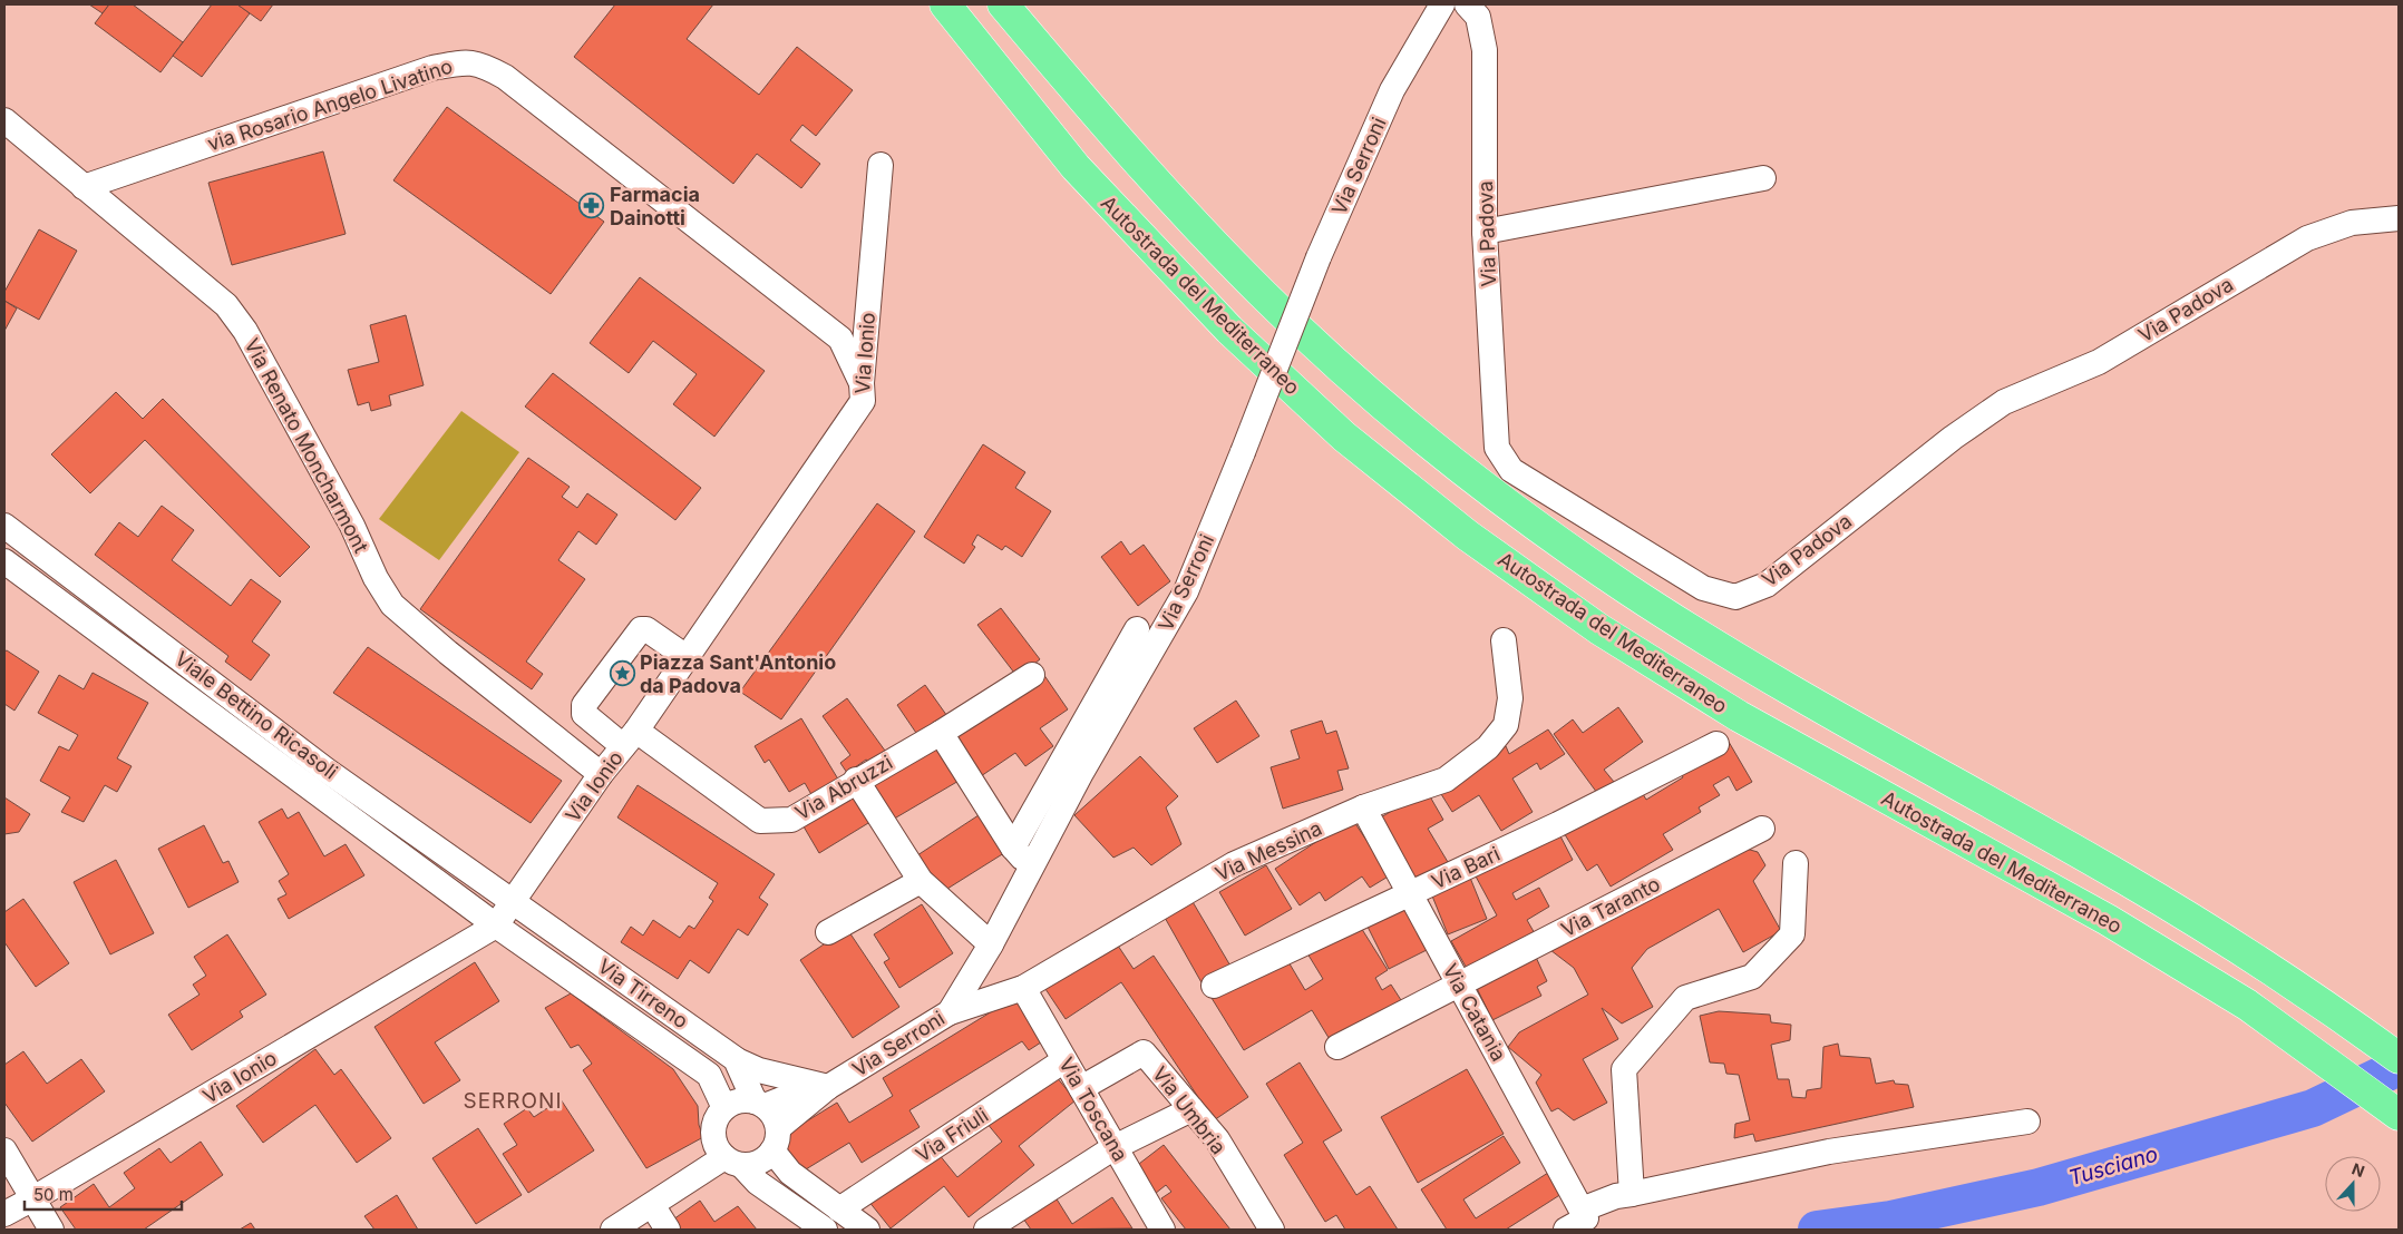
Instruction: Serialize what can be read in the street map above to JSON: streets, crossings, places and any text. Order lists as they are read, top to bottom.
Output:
{
  "streets": {
    "highway": ["Autostrada del Mediterraneo"],
    "street": [
      "via Rosario Angelo Livatino",
      "Via Serroni",
      "Via Padova",
      "Via Ionio",
      "Via Renato Moncharmont",
      "Viale Bettino Ricasoli",
      "Via Abruzzi",
      "Via Messina",
      "Via Bari",
      "Via Taranto",
      "Via Tirreno",
      "Via Catania",
      "Via Toscana",
      "Via Umbria",
      "Via Friuli"
    ]
  },
  "crossings": [
    ["via Rosario Angelo Livatino", "Via Ionio"],
    ["via Rosario Angelo Livatino", "Via Renato Moncharmont"],
    ["Via Serroni", "Via Messina"],
    ["Via Serroni", "Via Tirreno"],
    ["Via Ionio", "Via Renato Moncharmont"],
    ["Via Ionio", "Viale Bettino Ricasoli"],
    ["Via Ionio", "Via Abruzzi"],
    ["Via Ionio", "Via Tirreno"],
    ["Viale Bettino Ricasoli", "Via Tirreno"],
    ["Via Messina", "Via Catania"],
    ["Via Messina", "Via Toscana"],
    ["Via Bari", "Via Catania"],
    ["Via Taranto", "Via Catania"],
    ["Via Toscana", "Via Umbria"],
    ["Via Toscana", "Via Friuli"]
  ],
  "districts": ["SERRONI"],
  "water": ["Tusciano"],
  "places": {
    "pharmacy": ["Farmacia Dainotti"],
    "place": ["Piazza Sant'Antonio da Padova"]
  },
  "scale_bar": "50 m",
  "north": "top"
}
